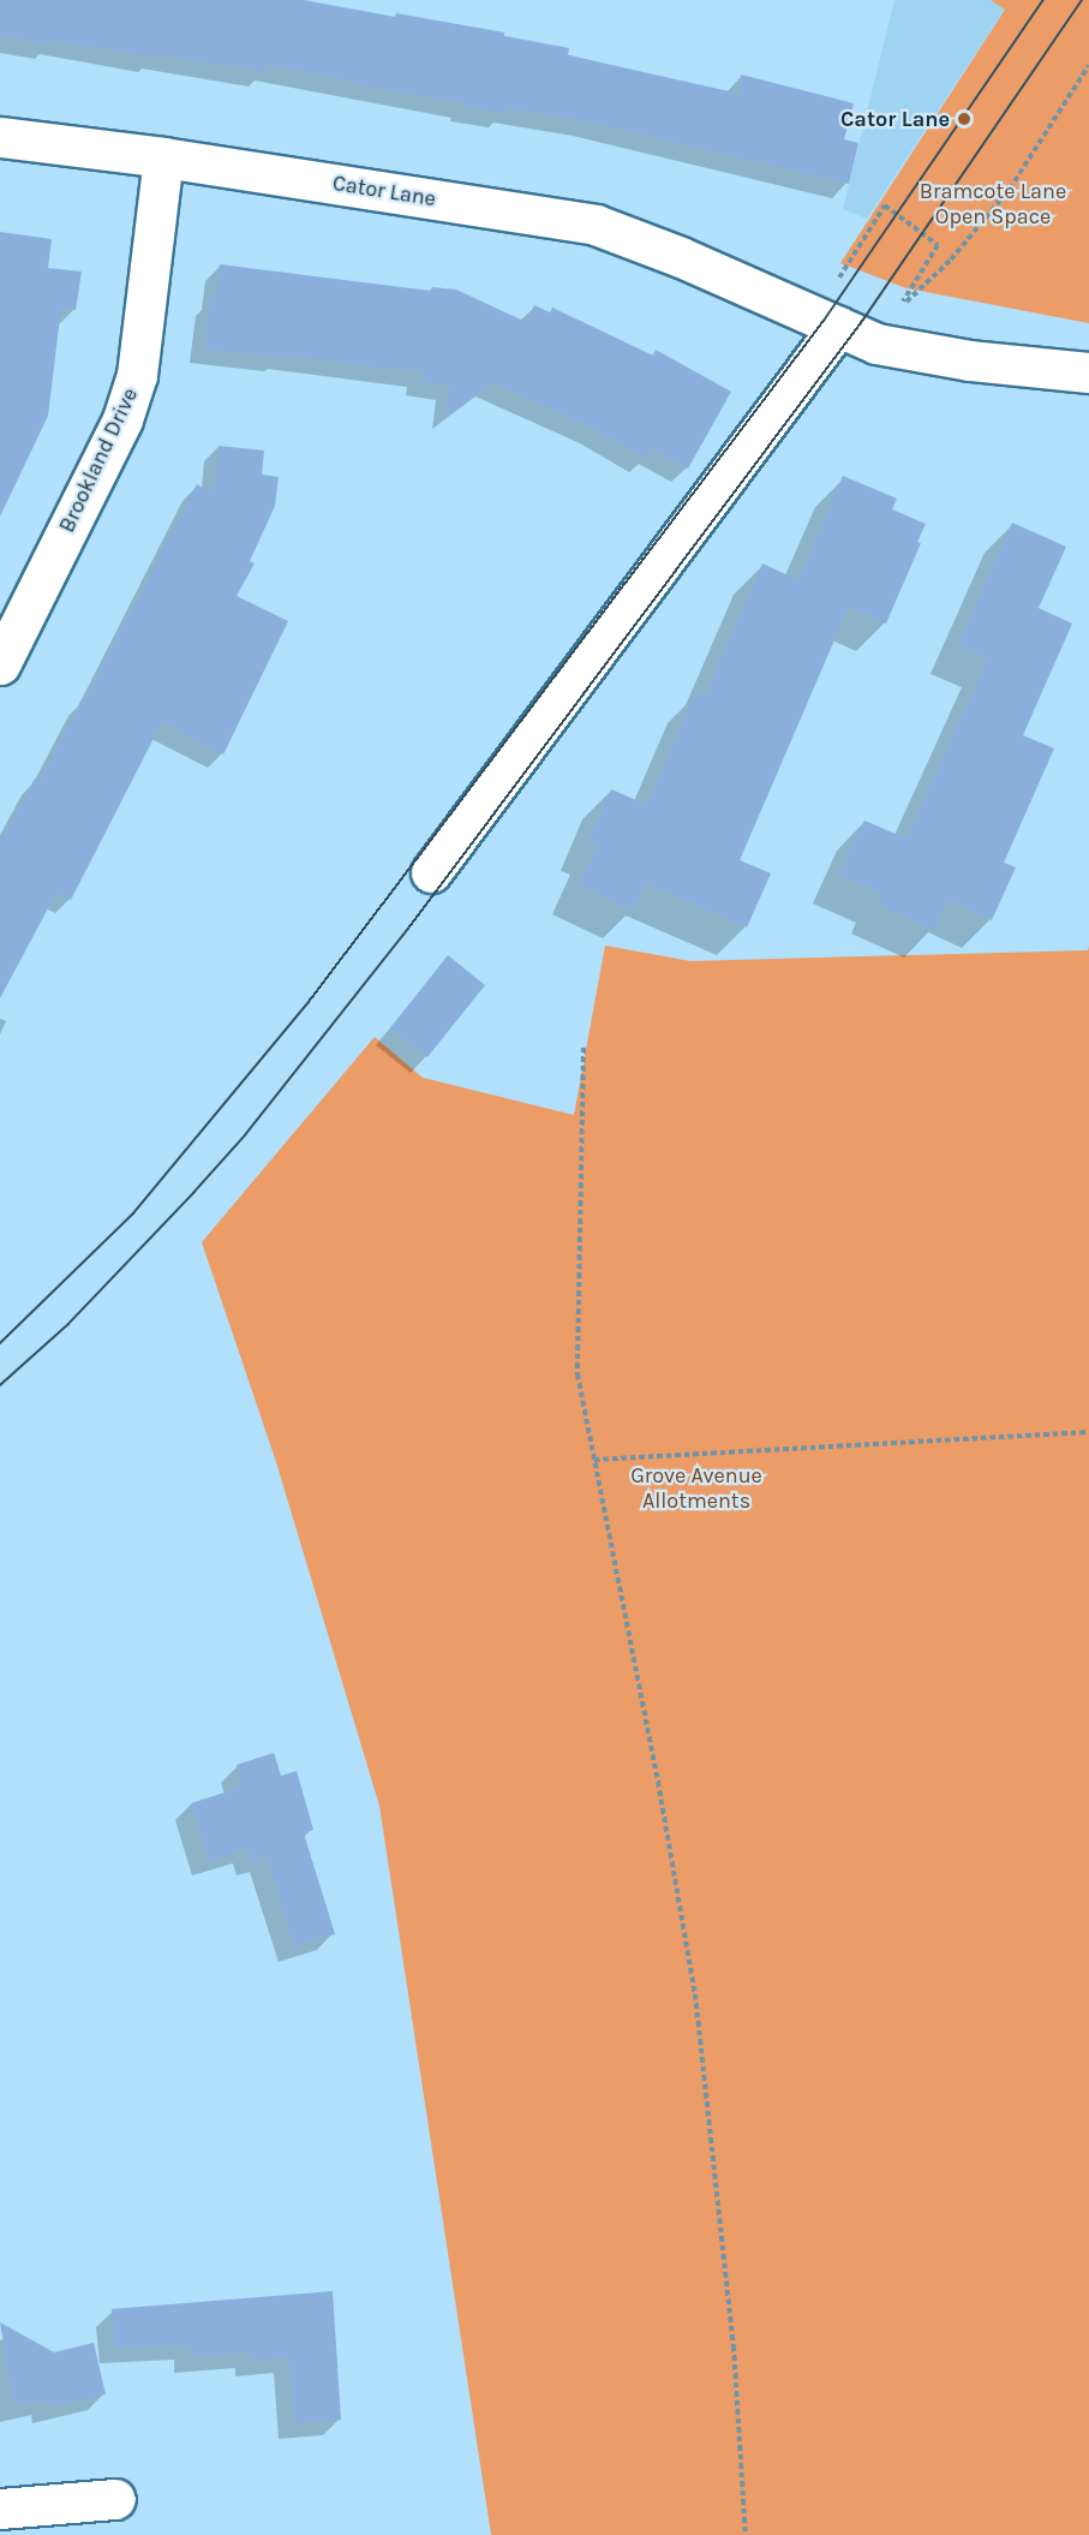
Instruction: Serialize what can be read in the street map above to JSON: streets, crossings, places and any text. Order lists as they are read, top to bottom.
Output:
{
  "streets": {
    "street": ["Cator Lane", "Brookland Drive"]
  },
  "crossings": [
    ["Cator Lane", "Brookland Drive"]
  ],
  "parks": ["Bramcote Lane Open Space", "Grove Avenue Allotments"],
  "places": ["Cator Lane"]
}
